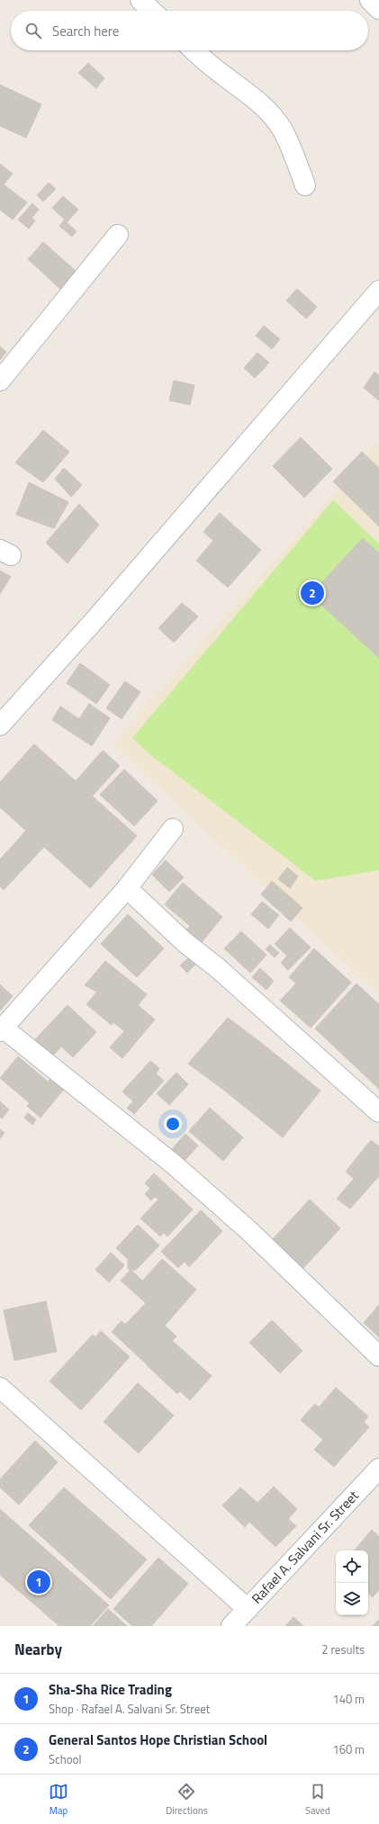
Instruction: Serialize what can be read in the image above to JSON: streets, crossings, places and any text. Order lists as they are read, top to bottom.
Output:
{
  "streets": {
    "street": ["Rafael A. Salvani Sr. Street"]
  },
  "page": {
    "search": "Search here",
    "pins": ["2", "1"],
    "heading": ["Nearby", "2 results"],
    "list": [
      {
        "mark": "1",
        "name": "Sha-Sha Rice Trading",
        "note": "Shop · Rafael A. Salvani Sr. Street",
        "value": "140 m"
      },
      {
        "mark": "2",
        "name": "General Santos Hope Christian School",
        "note": "School",
        "value": "160 m"
      }
    ],
    "nav": ["Map", "Directions", "Saved"]
  }
}
